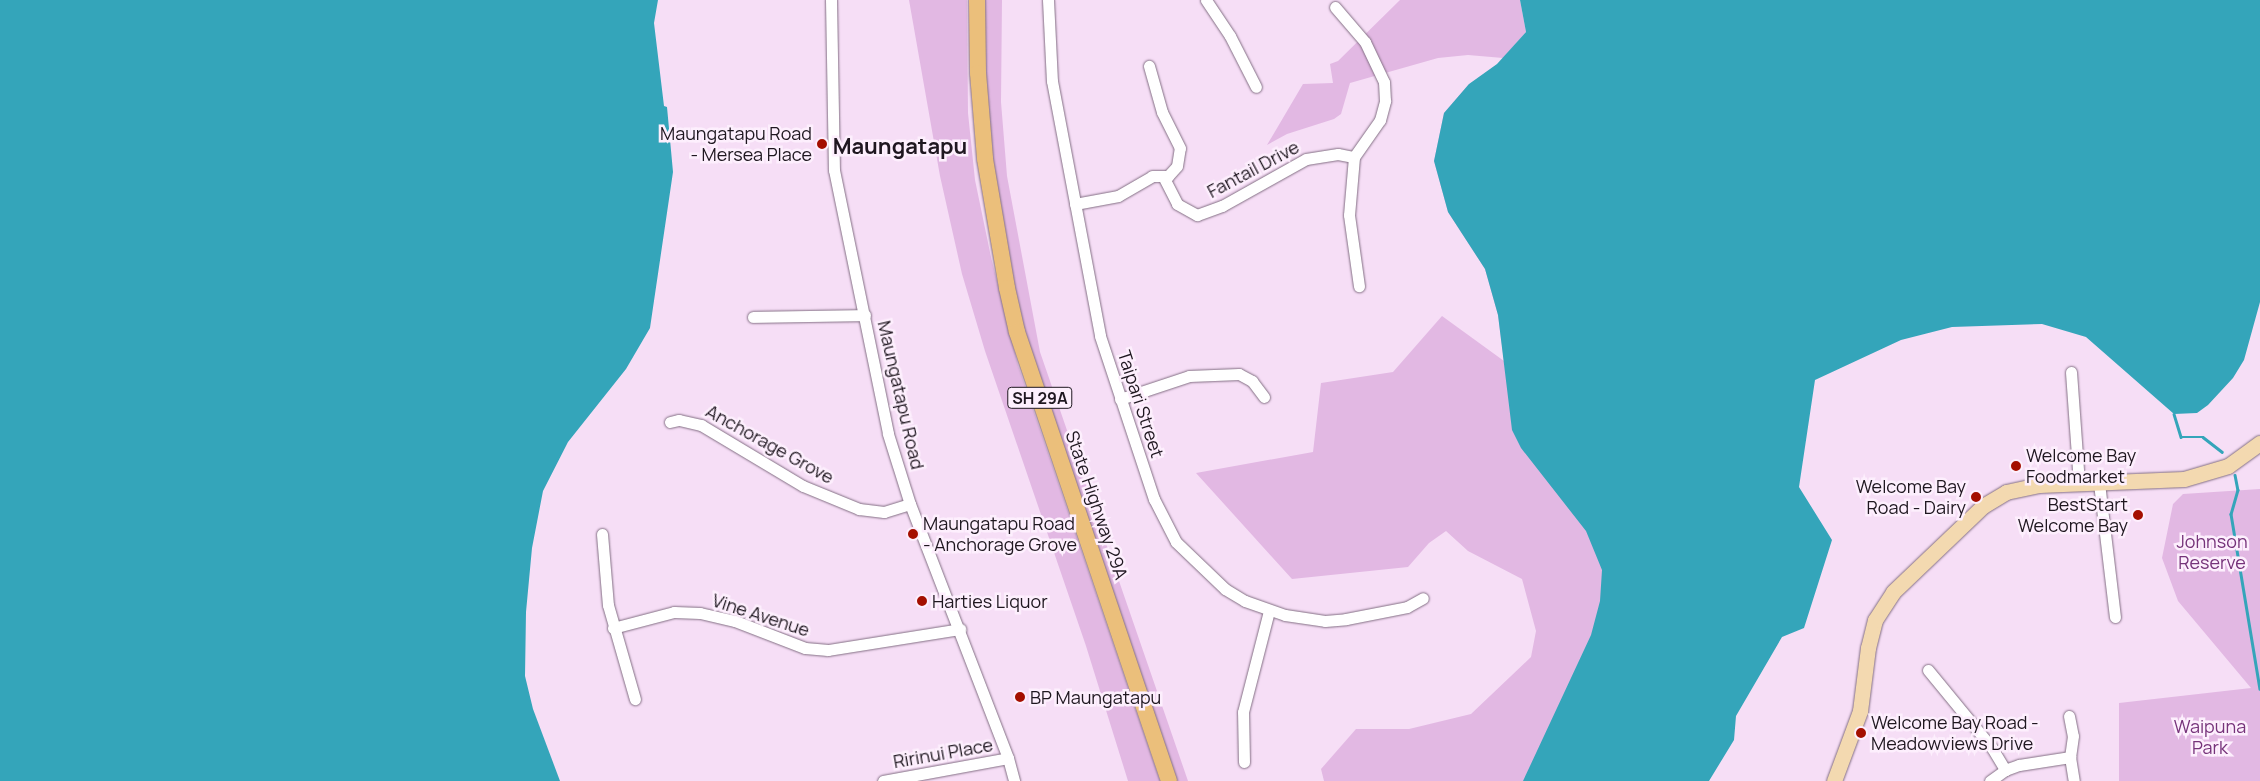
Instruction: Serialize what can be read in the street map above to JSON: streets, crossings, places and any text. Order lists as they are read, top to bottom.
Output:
{
  "streets": {
    "highway": ["SH 29A", "State Highway 29A"],
    "street": [
      "Fantail Drive",
      "Maungatapu Road",
      "Taipari Street",
      "Anchorage Grove",
      "Vine Avenue",
      "Ririnui Place"
    ]
  },
  "crossings": [
    ["Maungatapu Road", "Anchorage Grove"],
    ["Maungatapu Road", "Vine Avenue"],
    ["Maungatapu Road", "Ririnui Place"]
  ],
  "districts": ["Maungatapu"],
  "parks": ["Johnson Reserve", "Waipuna Park"],
  "places": [
    "Maungatapu Road - Mersea Place",
    "Welcome Bay Foodmarket",
    "Welcome Bay Road - Dairy",
    "BestStart Welcome Bay",
    "Maungatapu Road - Anchorage Grove",
    "Harties Liquor",
    "BP Maungatapu",
    "Welcome Bay Road - Meadowviews Drive"
  ]
}
